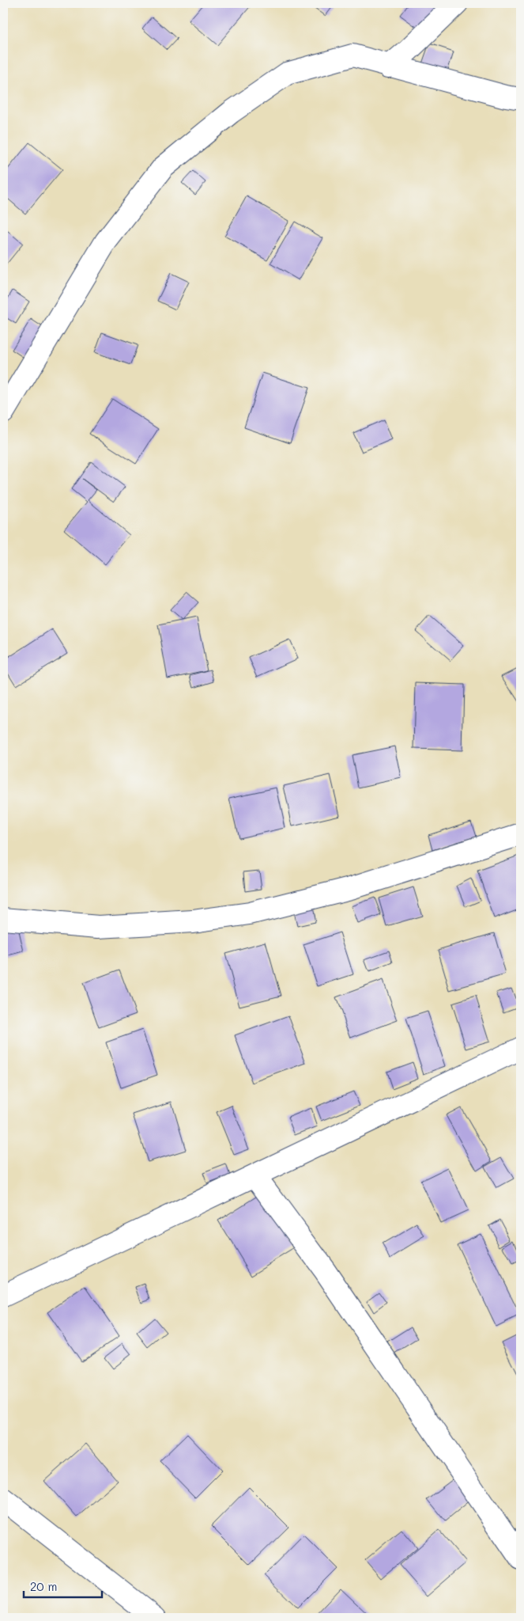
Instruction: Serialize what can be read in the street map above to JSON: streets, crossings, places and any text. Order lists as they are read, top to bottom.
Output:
{
  "scale_bar": "20 m"
}
